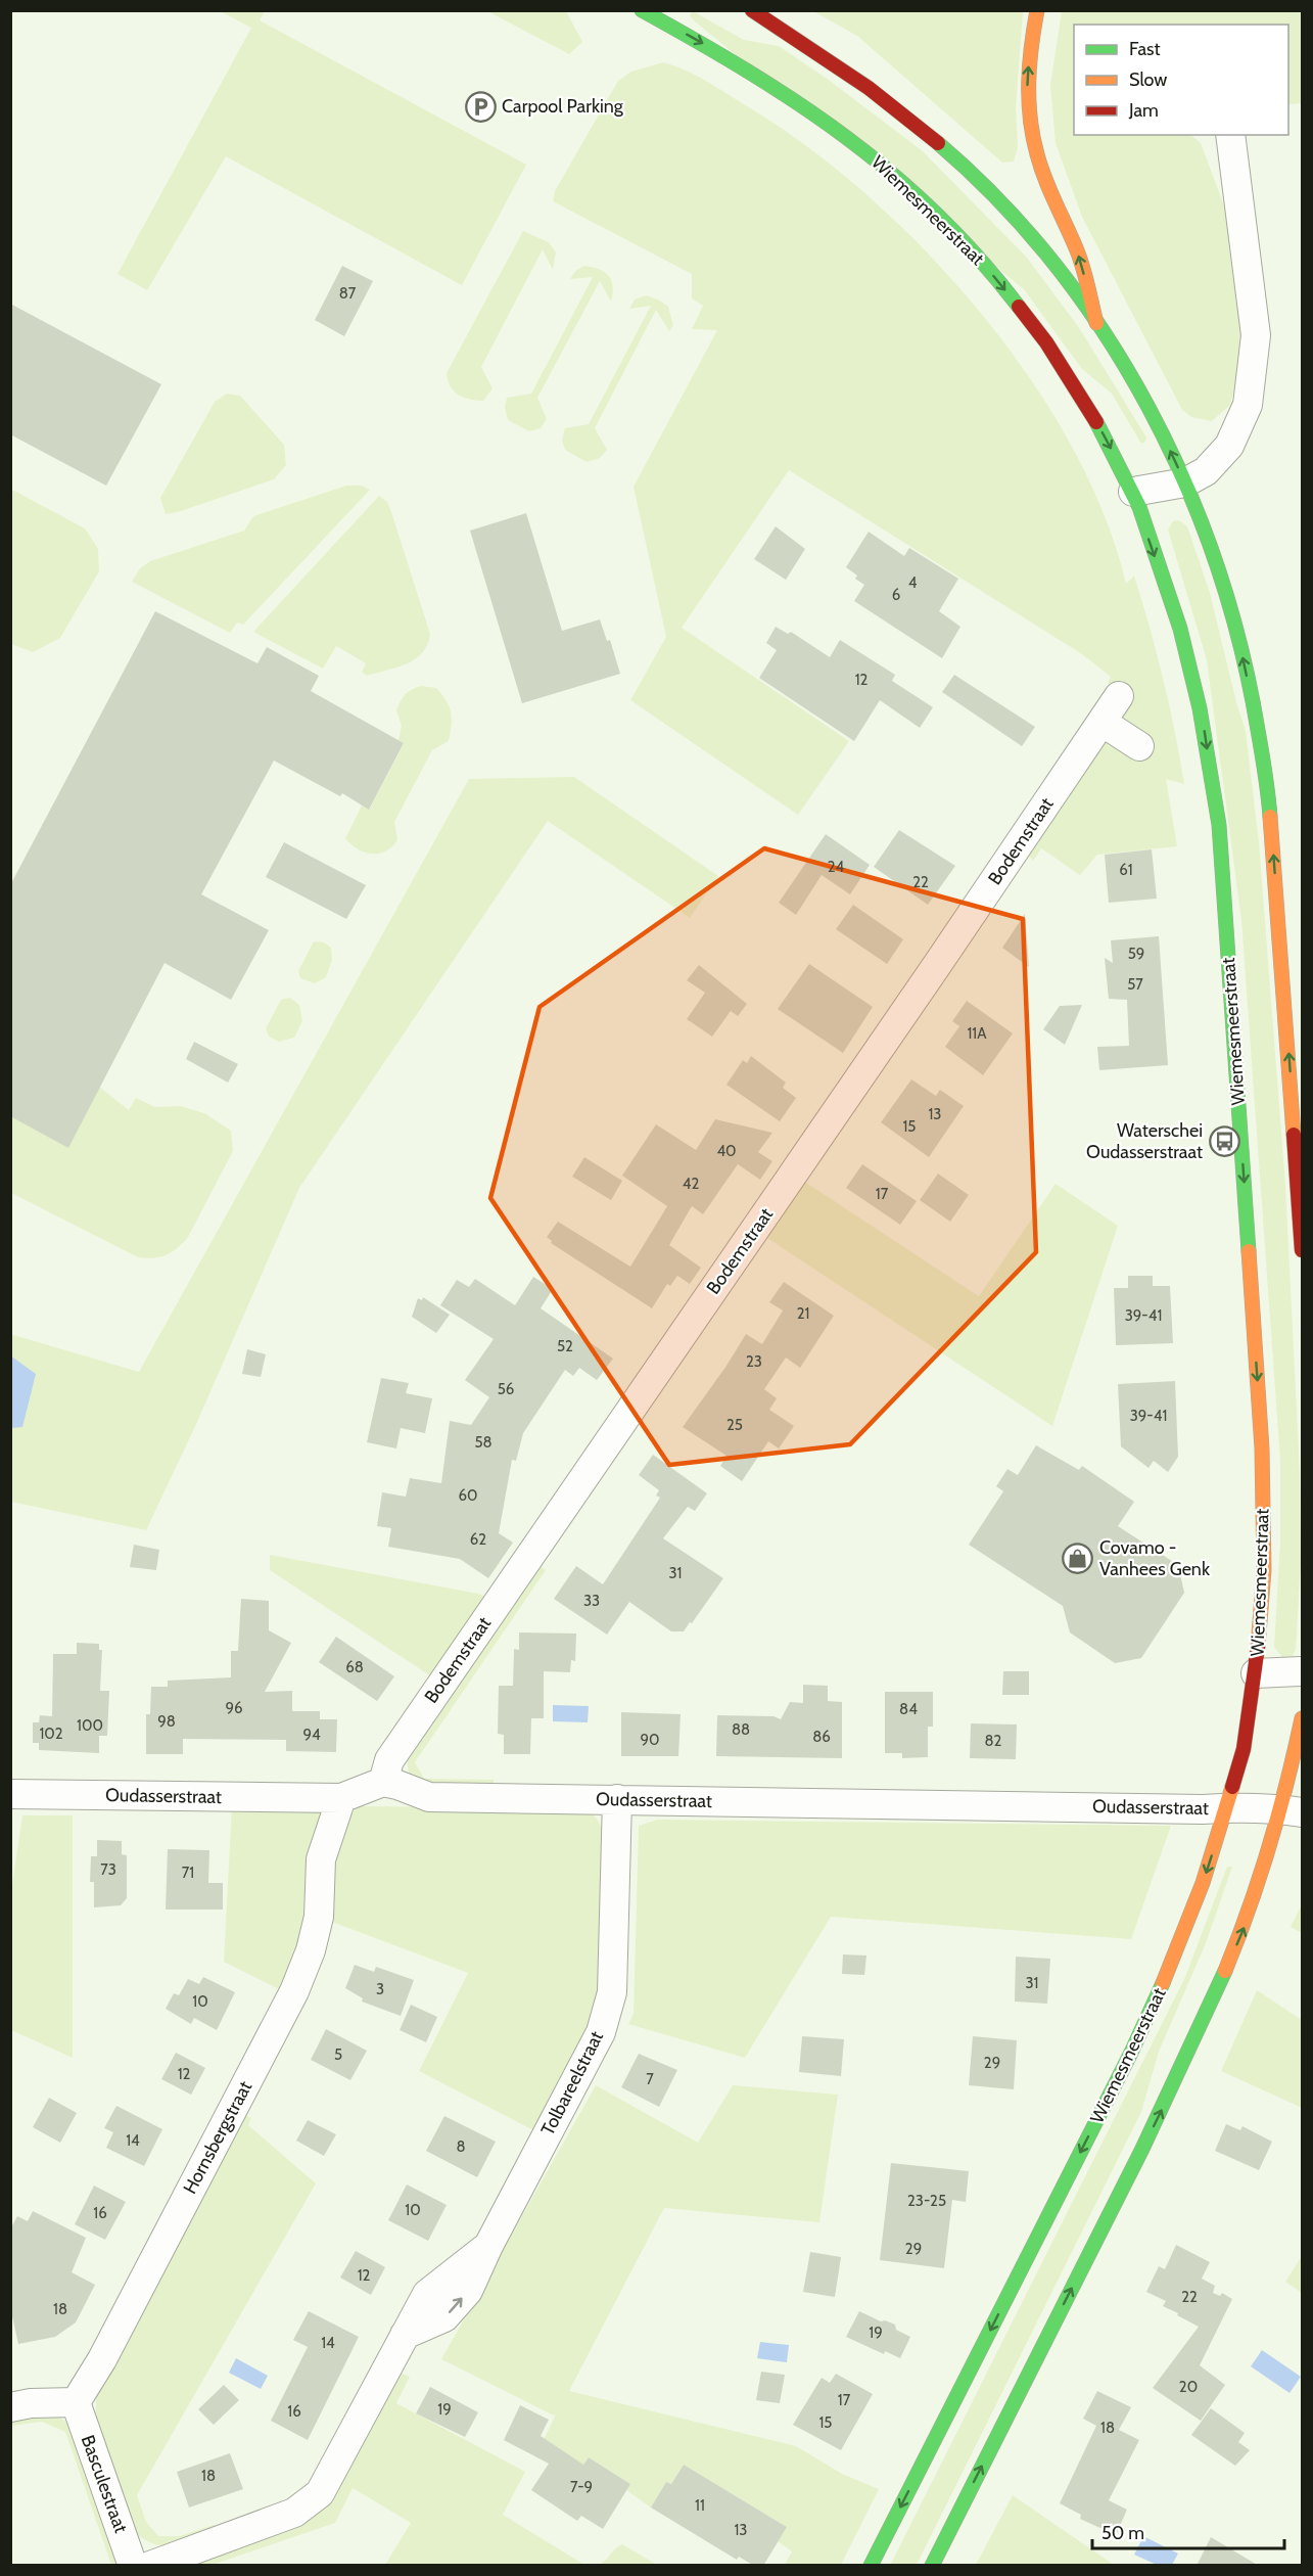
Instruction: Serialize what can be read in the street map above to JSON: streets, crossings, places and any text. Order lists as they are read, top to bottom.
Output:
{
  "streets": {
    "main road": ["Wiemesmeerstraat"],
    "street": [
      "Bodemstraat",
      "Oudasserstraat",
      "Tolbareelstraat",
      "Hornsbergstraat",
      "Basculestraat"
    ]
  },
  "crossings": [
    ["Wiemesmeerstraat", "Oudasserstraat"],
    ["Bodemstraat", "Oudasserstraat"],
    ["Oudasserstraat", "Tolbareelstraat"],
    ["Oudasserstraat", "Hornsbergstraat"],
    ["Hornsbergstraat", "Basculestraat"]
  ],
  "places": {
    "parking": ["Carpool Parking"],
    "bus stop": ["Waterschei Oudasserstraat"],
    "shop": ["Covamo - Vanhees Genk"]
  },
  "house_numbers": [
    "87",
    "4",
    "6",
    "12",
    "24",
    "61",
    "22",
    "59",
    "57",
    "11A",
    "13",
    "15",
    "40",
    "42",
    "17",
    "21",
    "39-41",
    "52",
    "23",
    "56",
    "39-41",
    "25",
    "58",
    "60",
    "62",
    "31",
    "33",
    "68",
    "96",
    "84",
    "98",
    "100",
    "88",
    "102",
    "94",
    "86",
    "90",
    "82",
    "73",
    "71",
    "31",
    "3",
    "10",
    "5",
    "29",
    "12",
    "7",
    "14",
    "8",
    "23-25",
    "10",
    "16",
    "29",
    "12",
    "22",
    "18",
    "19",
    "14",
    "20",
    "17",
    "19",
    "16",
    "15",
    "18",
    "18",
    "7-9",
    "11",
    "13"
  ],
  "legend": ["Fast", "Slow", "Jam"],
  "scale_bar": "50 m"
}
